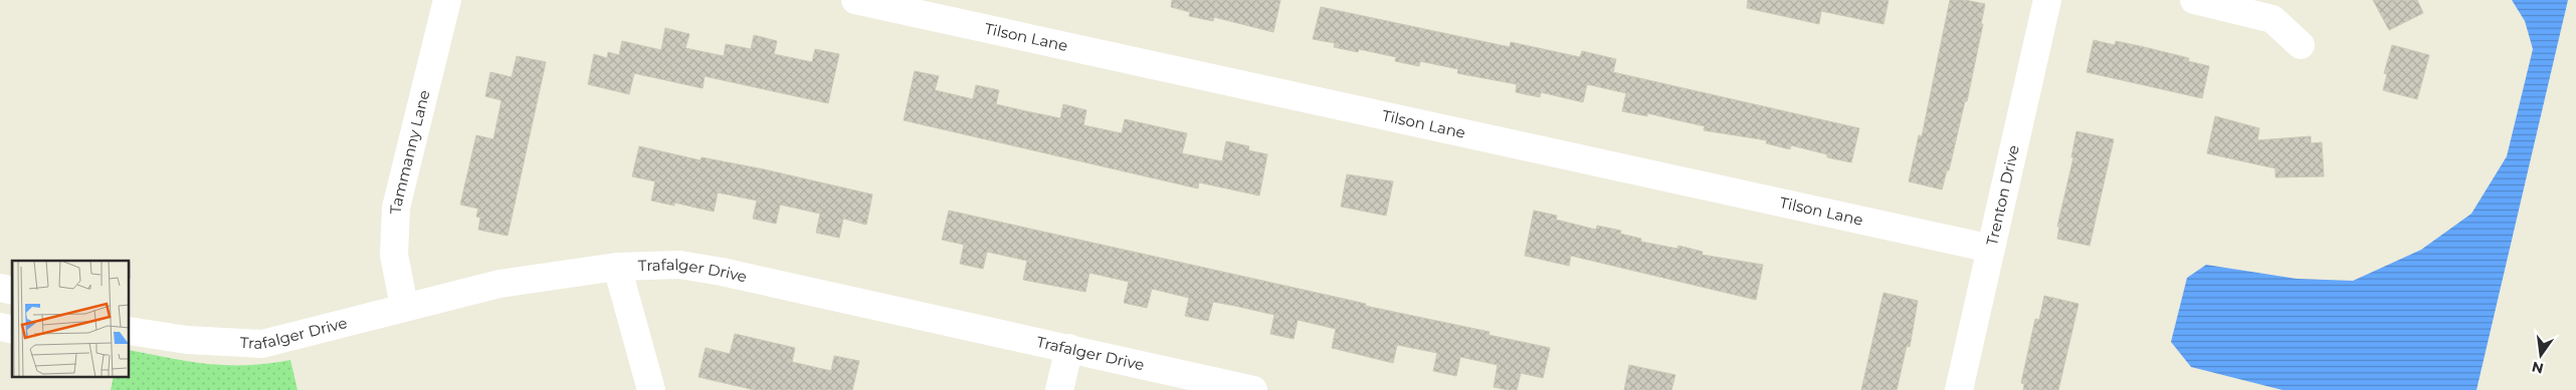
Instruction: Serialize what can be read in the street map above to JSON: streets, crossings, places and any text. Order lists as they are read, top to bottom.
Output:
{
  "streets": {
    "street": [
      "Tilson Lane",
      "Tammanny Lane",
      "Trenton Drive",
      "Trafalger Drive"
    ]
  },
  "crossings": [
    ["Tilson Lane", "Trenton Drive"],
    ["Tammanny Lane", "Trafalger Drive"]
  ],
  "north": "bottom"
}
